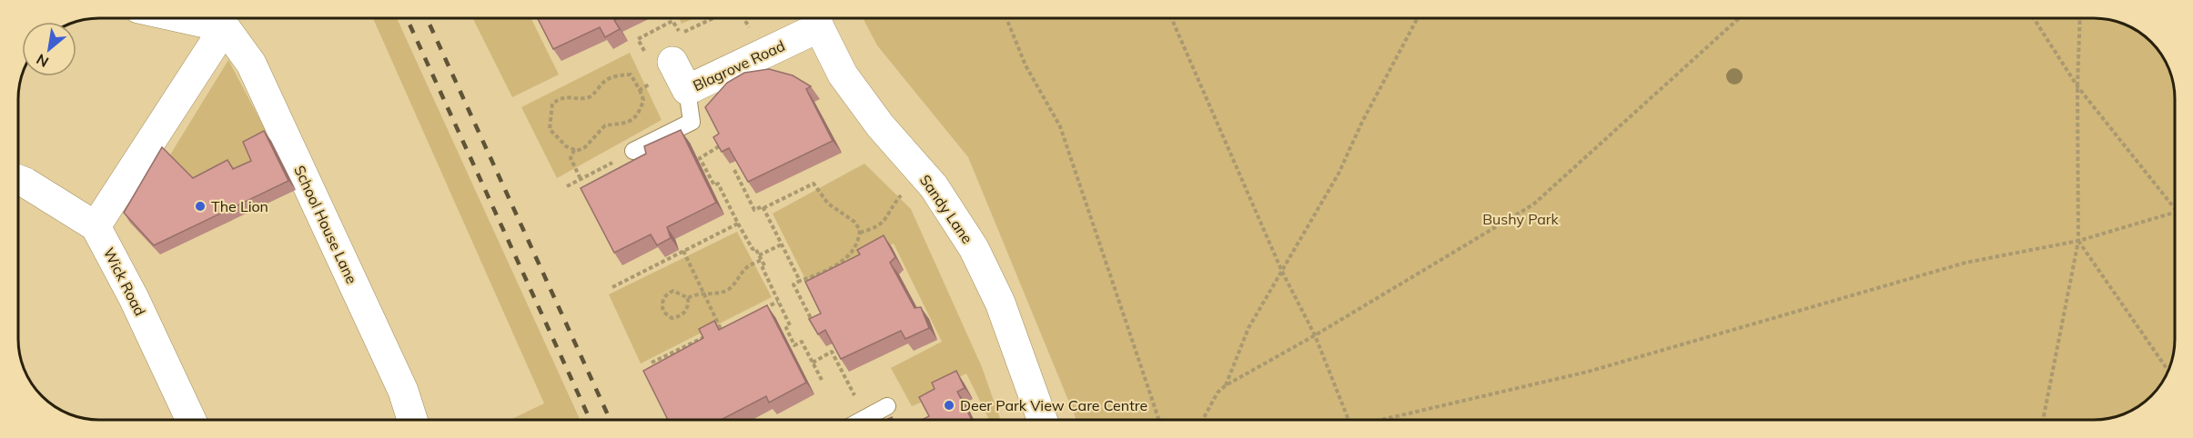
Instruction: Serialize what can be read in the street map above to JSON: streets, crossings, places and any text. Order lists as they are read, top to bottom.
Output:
{
  "streets": {
    "street": [
      "Blagrove Road",
      "Sandy Lane",
      "School House Lane",
      "Wick Road"
    ]
  },
  "crossings": [
    ["Blagrove Road", "Sandy Lane"]
  ],
  "parks": ["Bushy Park"],
  "places": ["The Lion", "Deer Park View Care Centre"],
  "north": "bottom left"
}
